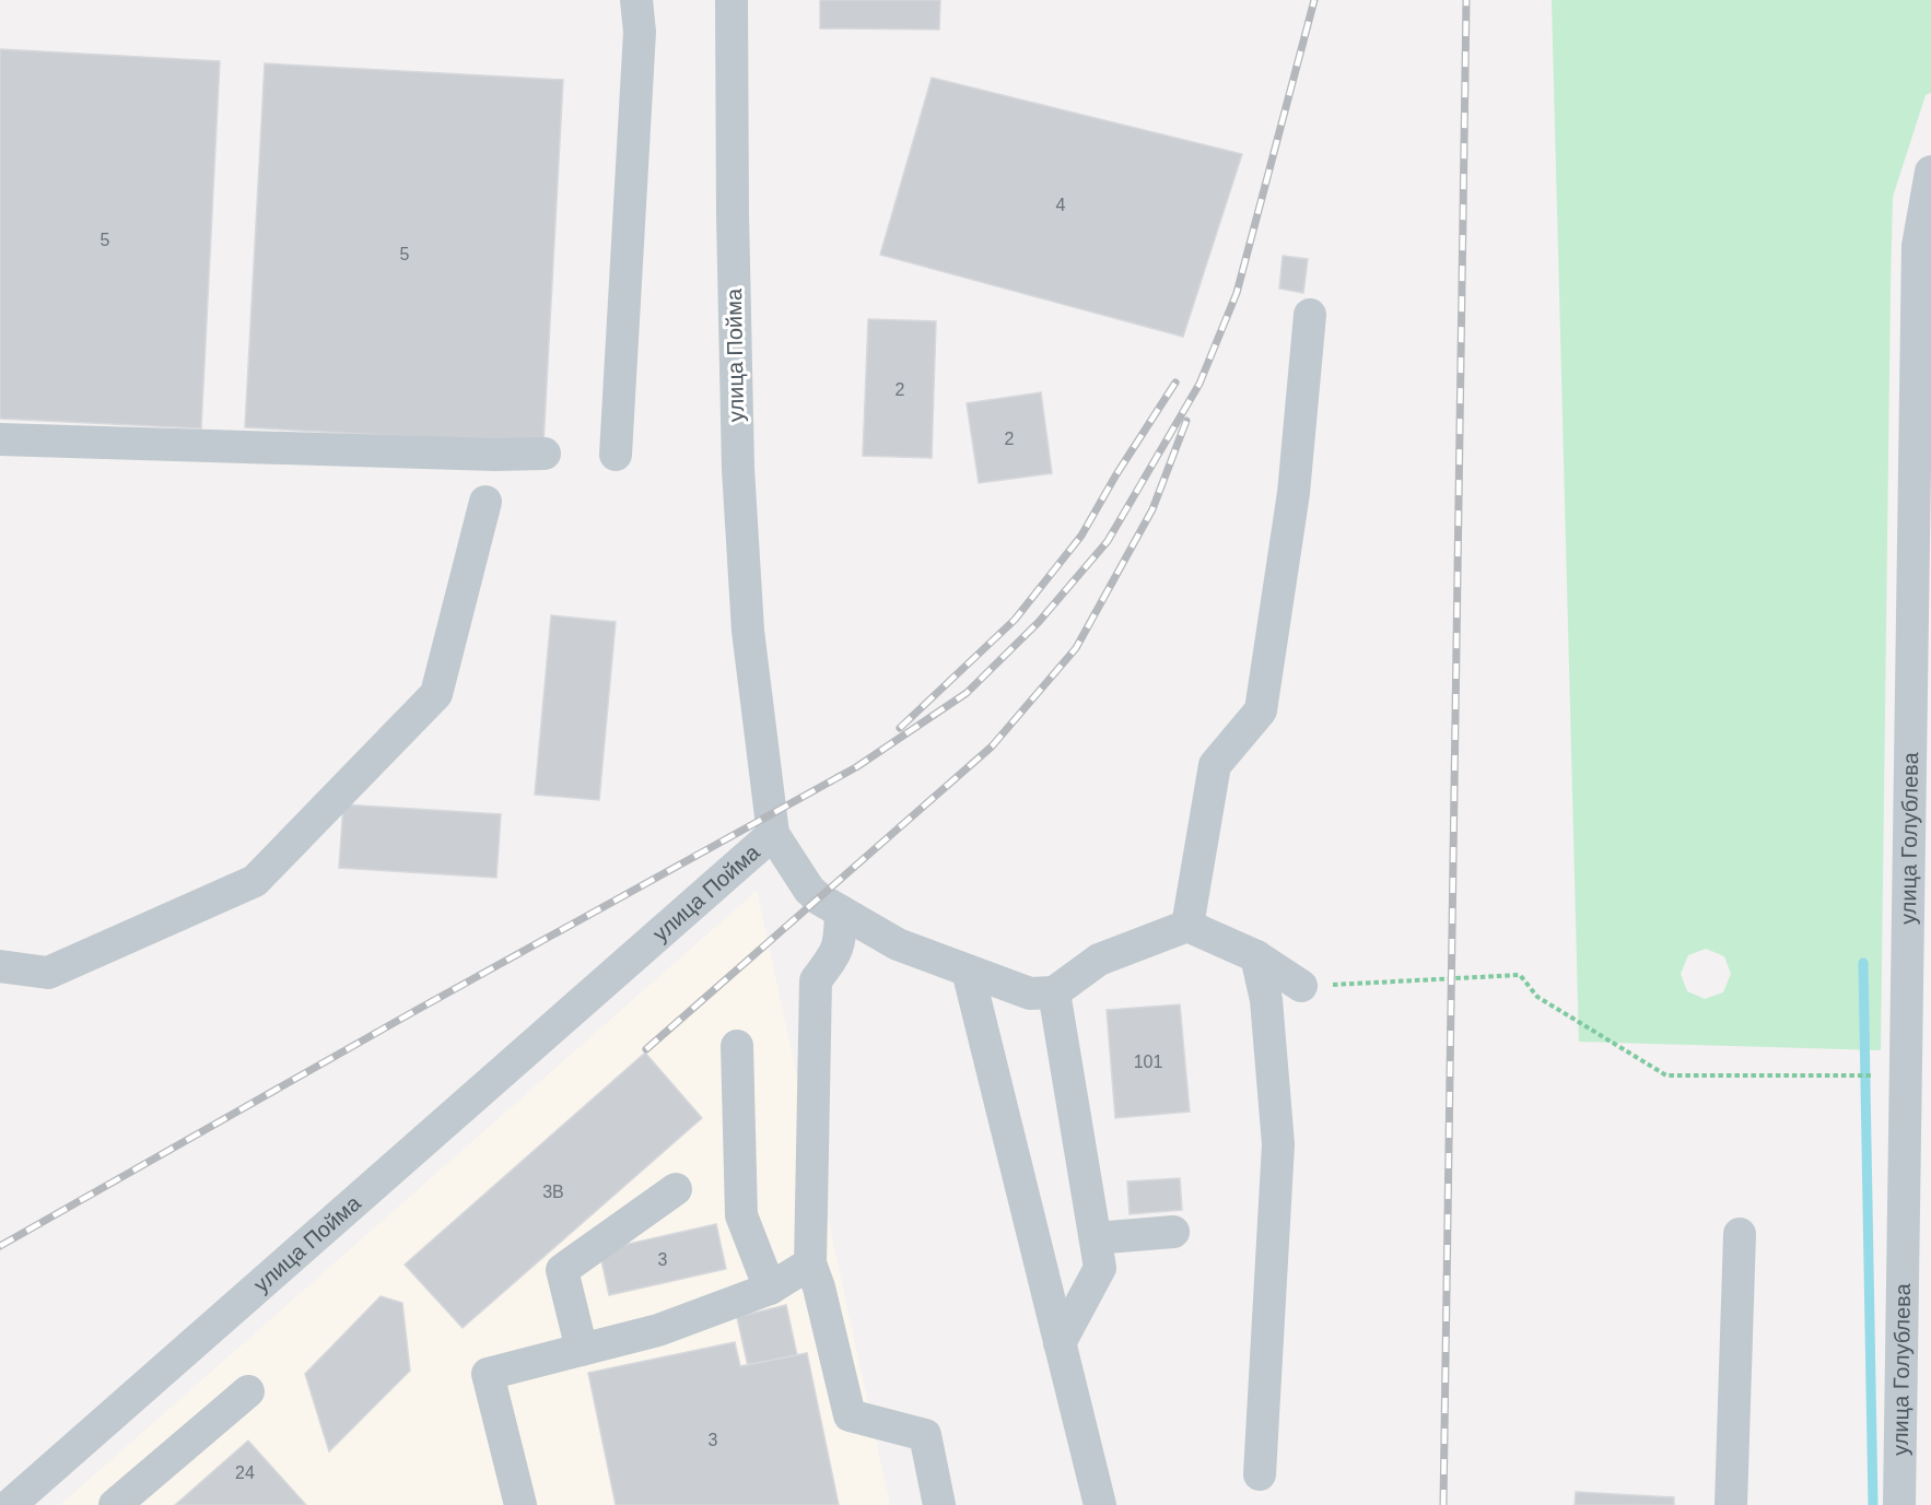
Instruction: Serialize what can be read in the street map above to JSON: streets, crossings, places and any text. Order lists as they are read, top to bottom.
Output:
{
  "streets": {
    "street": ["улица Пойма", "улица Голублева"]
  },
  "house_numbers": [
    "4",
    "5",
    "5",
    "2",
    "2",
    "101",
    "3В",
    "3",
    "3",
    "24"
  ]
}
